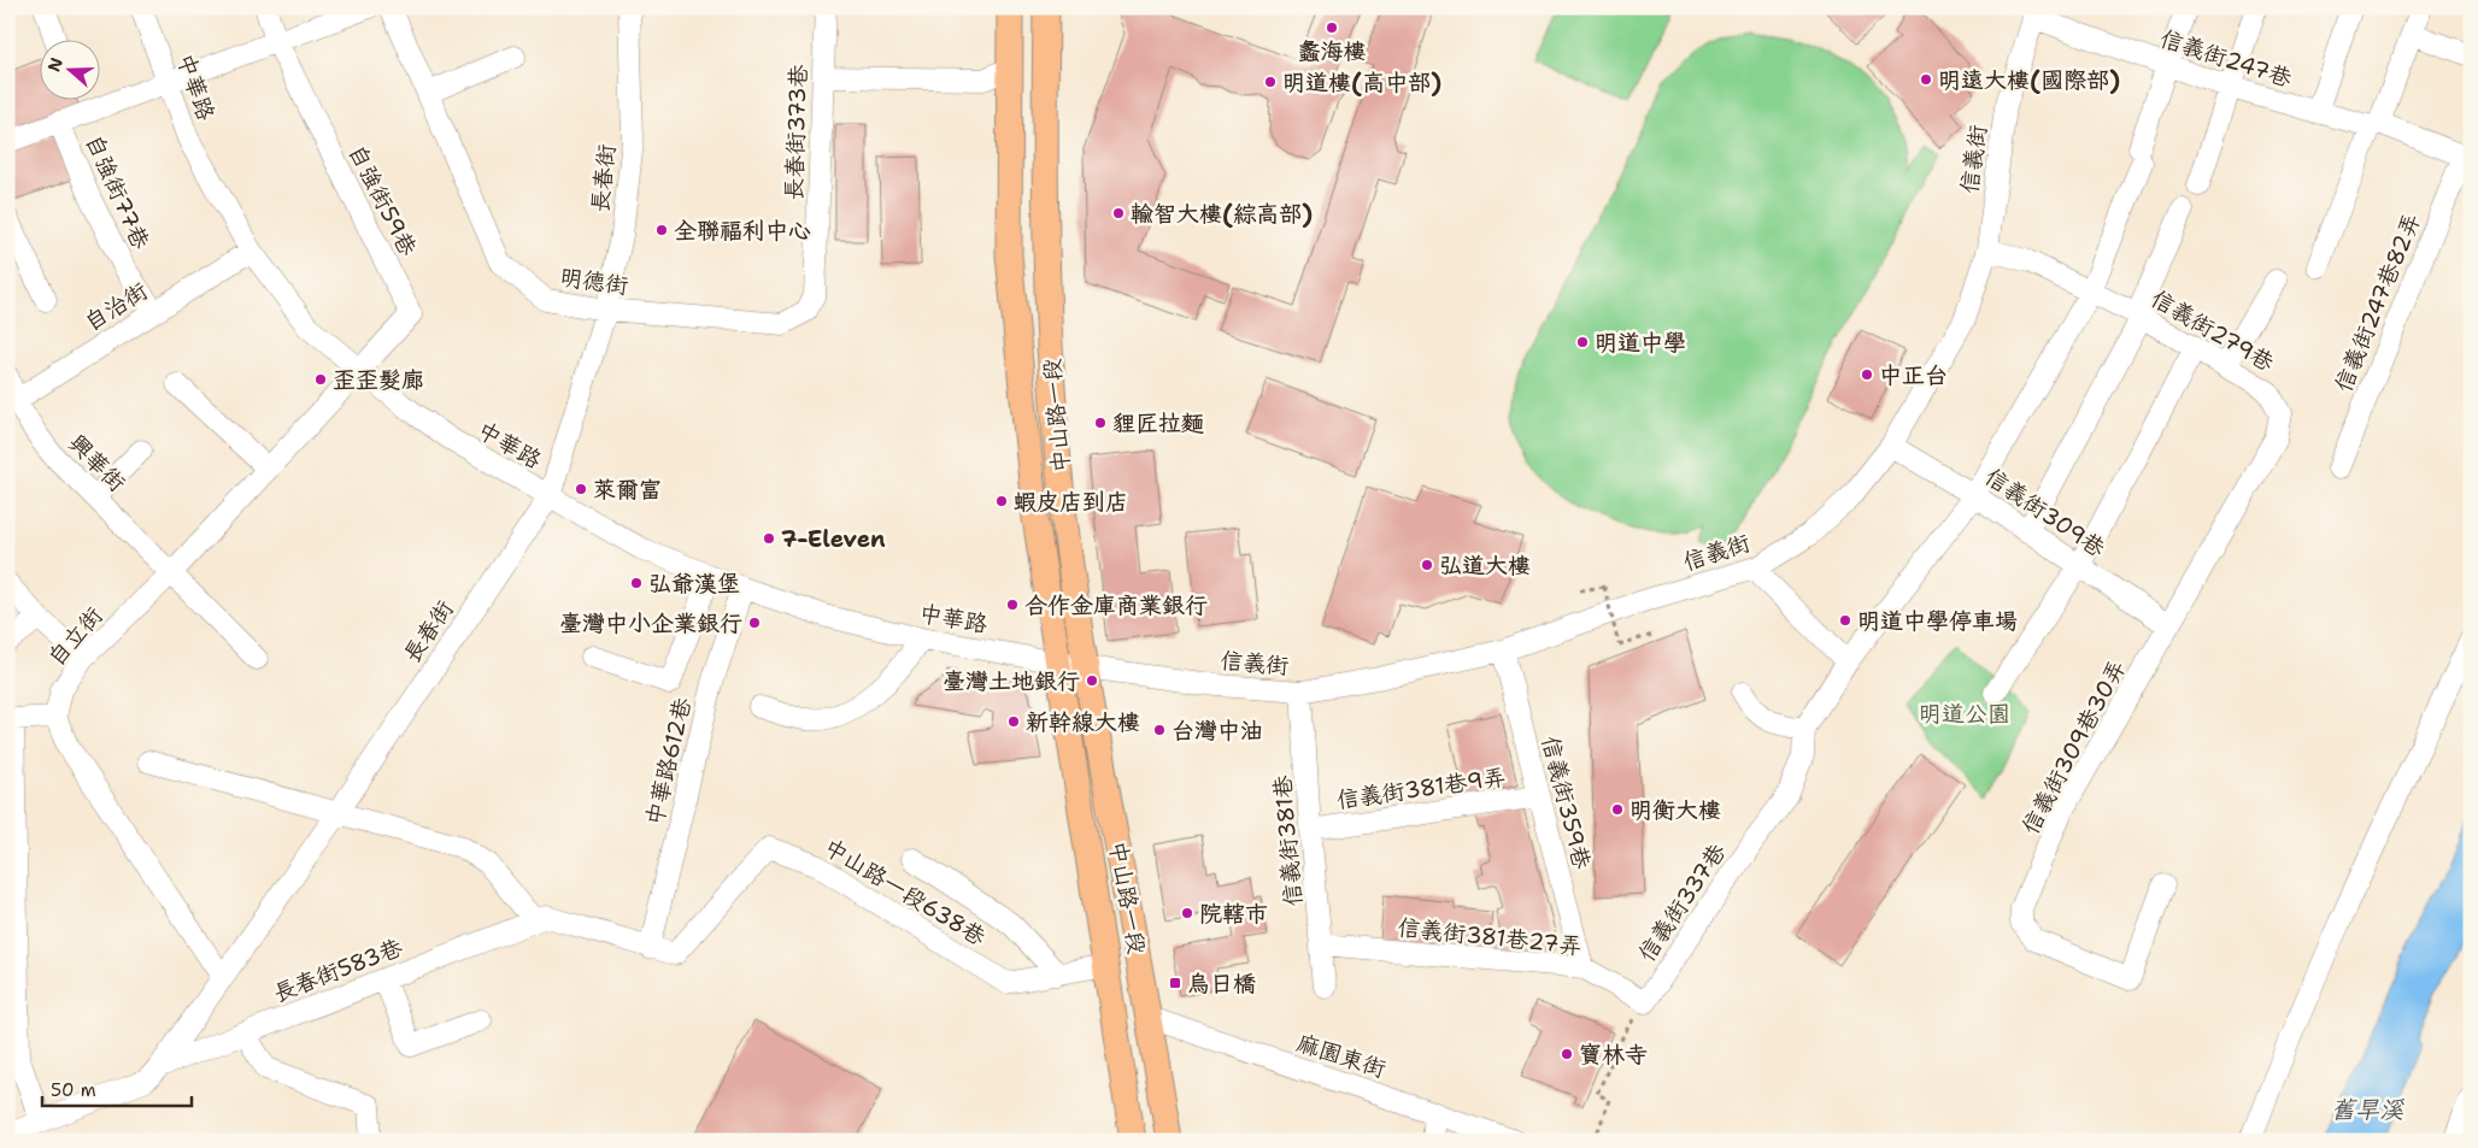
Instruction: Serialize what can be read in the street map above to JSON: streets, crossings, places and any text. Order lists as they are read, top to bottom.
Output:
{
  "streets": {
    "main road": ["中山路一段"],
    "street": [
      "信義街247巷",
      "中華路",
      "長春街373巷",
      "信義街",
      "長春街",
      "自強街77巷",
      "自強街59巷",
      "明德街",
      "信義街247巷82弄",
      "自治街",
      "信義街279巷",
      "興華街",
      "信義街309巷",
      "自立街",
      "信義街309巷30弄",
      "中華路612巷",
      "信義街381巷9弄",
      "信義街359巷",
      "信義街381巷",
      "中山路一段638巷",
      "信義街337巷",
      "信義街381巷27弄",
      "長春街583巷",
      "麻園東街"
    ]
  },
  "crossings": [
    ["信義街247巷", "信義街"],
    ["信義街247巷", "信義街247巷82弄"],
    ["信義街247巷", "信義街337巷"],
    ["中華路", "信義街"],
    ["中華路", "長春街"],
    ["中華路", "自強街59巷"],
    ["中華路", "自治街"],
    ["中華路", "中山路一段"],
    ["中華路", "自立街"],
    ["中華路", "中華路612巷"],
    ["長春街373巷", "明德街"],
    ["信義街", "信義街279巷"],
    ["信義街", "中山路一段"],
    ["信義街", "信義街309巷"],
    ["信義街", "信義街359巷"],
    ["信義街", "信義街381巷"],
    ["長春街", "明德街"],
    ["長春街", "長春街583巷"],
    ["自強街77巷", "自治街"],
    ["自強街59巷", "自立街"],
    ["自治街", "興華街"],
    ["信義街279巷", "信義街309巷"],
    ["信義街279巷", "信義街309巷30弄"],
    ["信義街279巷", "信義街337巷"],
    ["中山路一段", "中山路一段638巷"],
    ["中山路一段", "麻園東街"],
    ["興華街", "自立街"],
    ["信義街309巷", "信義街309巷30弄"],
    ["信義街309巷", "信義街337巷"],
    ["中華路612巷", "中山路一段638巷"],
    ["信義街381巷9弄", "信義街359巷"],
    ["信義街381巷9弄", "信義街381巷"],
    ["信義街359巷", "信義街381巷27弄"],
    ["信義街381巷", "信義街381巷27弄"],
    ["信義街337巷", "信義街381巷27弄"]
  ],
  "water": ["舊旱溪"],
  "parks": ["明道公園"],
  "places": {
    "other": [
      "蠡海樓",
      "明遠大樓(國際部)",
      "明道樓(高中部)",
      "輸智大樓(綜高部)",
      "全聯福利中心",
      "明道中學",
      "中正台",
      "歪歪髮廊",
      "貍匠拉麵",
      "萊爾富",
      "蝦皮店到店",
      "7-Eleven",
      "弘道大樓",
      "弘爺漢堡",
      "合作金庫商業銀行",
      "明道中學停車場",
      "臺灣中小企業銀行",
      "臺灣土地銀行",
      "新幹線大樓",
      "台灣中油",
      "明衡大樓",
      "院轄市",
      "寶林寺"
    ],
    "transit": ["烏日橋"]
  },
  "scale_bar": "50 m",
  "north": "left"
}
